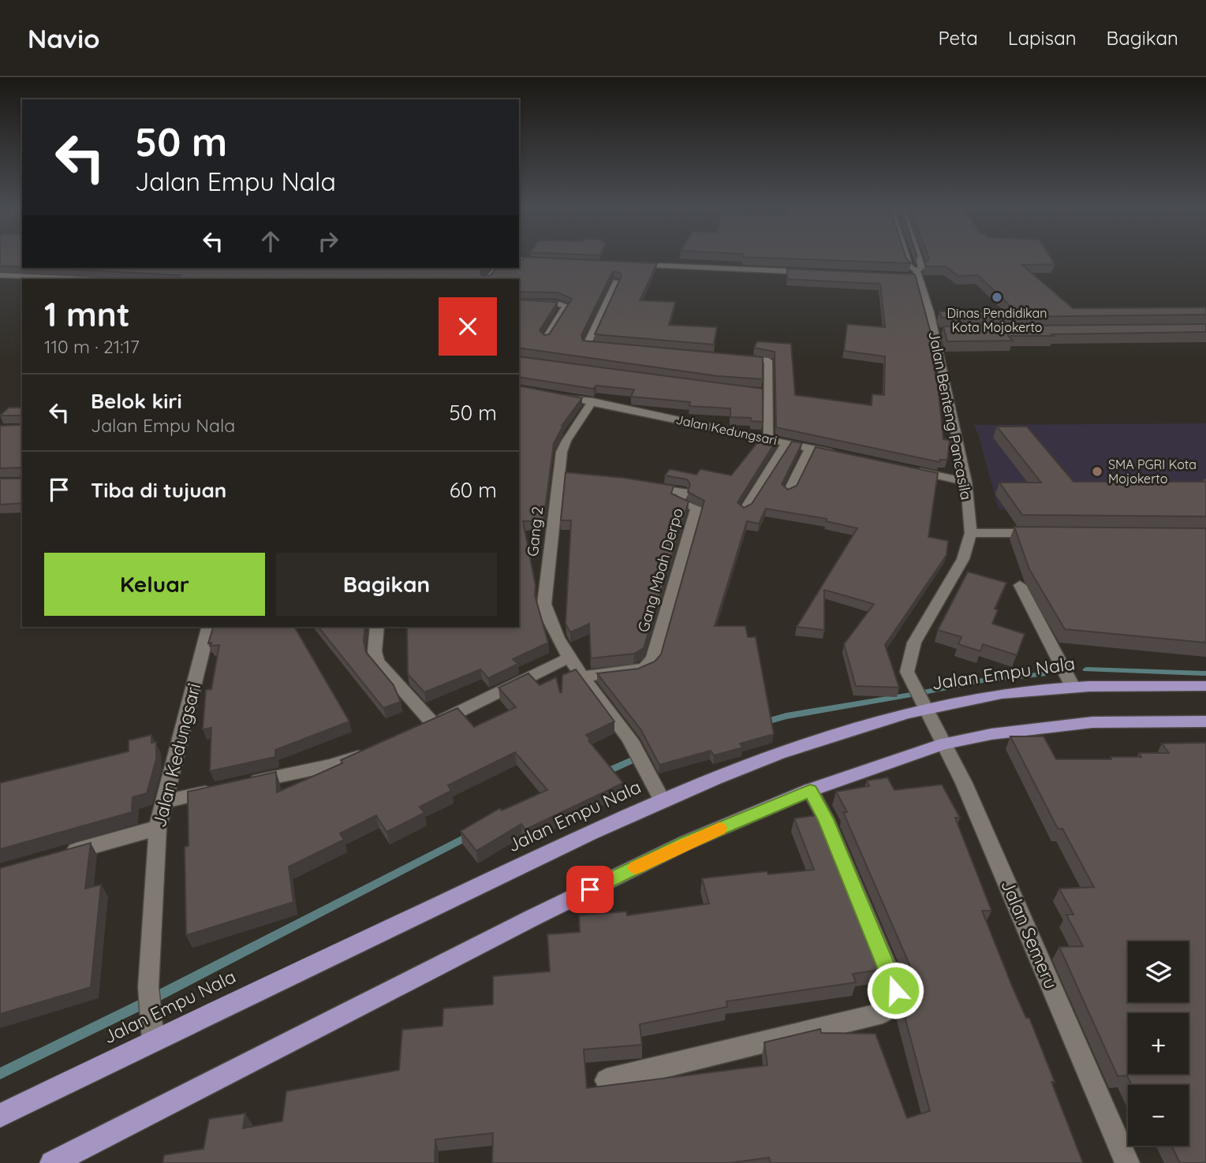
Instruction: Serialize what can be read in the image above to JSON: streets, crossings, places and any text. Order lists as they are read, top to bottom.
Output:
{
  "streets": {
    "main road": ["Jalan Empu Nala"],
    "street": [
      "Jalan Benteng Pancasila",
      "Jalan Kedungsari",
      "Gang 2",
      "Gang Mbah Derpo",
      "Jalan Semeru"
    ]
  },
  "crossings": [
    ["Jalan Benteng Pancasila", "Jalan Empu Nala"],
    ["Jalan Benteng Pancasila", "Jalan Semeru"],
    ["Jalan Kedungsari", "Gang 2"],
    ["Jalan Kedungsari", "Jalan Empu Nala"],
    ["Gang 2", "Gang Mbah Derpo"],
    ["Gang 2", "Jalan Empu Nala"],
    ["Jalan Empu Nala", "Jalan Semeru"]
  ],
  "places": ["Dinas Pendidikan Kota Mojokerto", "SMA PGRI Kota Mojokerto"],
  "page": {
    "header": "Navio",
    "nav": ["Peta", "Lapisan", "Bagikan"],
    "turn": ["50 m", "Jalan Empu Nala"],
    "heading": ["1 mnt", "110 m · 21:17"],
    "list": [
      {
        "name": "Belok kiri",
        "note": "Jalan Empu Nala",
        "value": "50 m"
      },
      {
        "name": "Tiba di tujuan",
        "value": "60 m"
      }
    ],
    "buttons": ["Keluar", "Bagikan"],
    "map_buttons": ["+", "−"]
  }
}
